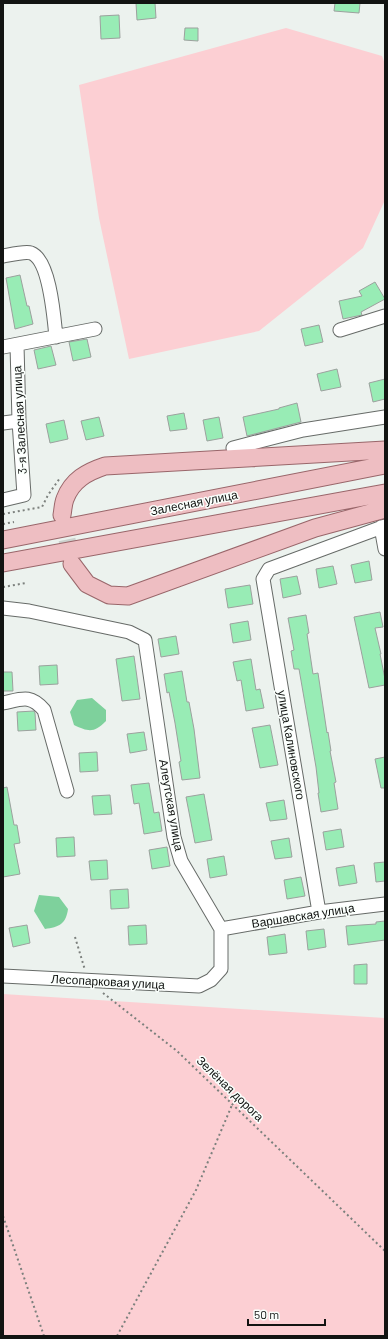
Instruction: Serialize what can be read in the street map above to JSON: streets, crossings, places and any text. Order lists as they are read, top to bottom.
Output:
{
  "streets": {
    "main road": ["Залесная улица"],
    "street": [
      "3-я Залесная улица",
      "улица Калиновского",
      "Алеутская улица",
      "Варшавская улица",
      "Лесопарковая улица"
    ],
    "path": ["Зелёная дорога"]
  },
  "crossings": [
    ["улица Калиновского", "Варшавская улица"],
    ["Алеутская улица", "Варшавская улица"],
    ["Алеутская улица", "Лесопарковая улица"],
    ["Варшавская улица", "Лесопарковая улица"],
    ["Лесопарковая улица", "Зелёная дорога"]
  ],
  "scale_bar": "50 m"
}
